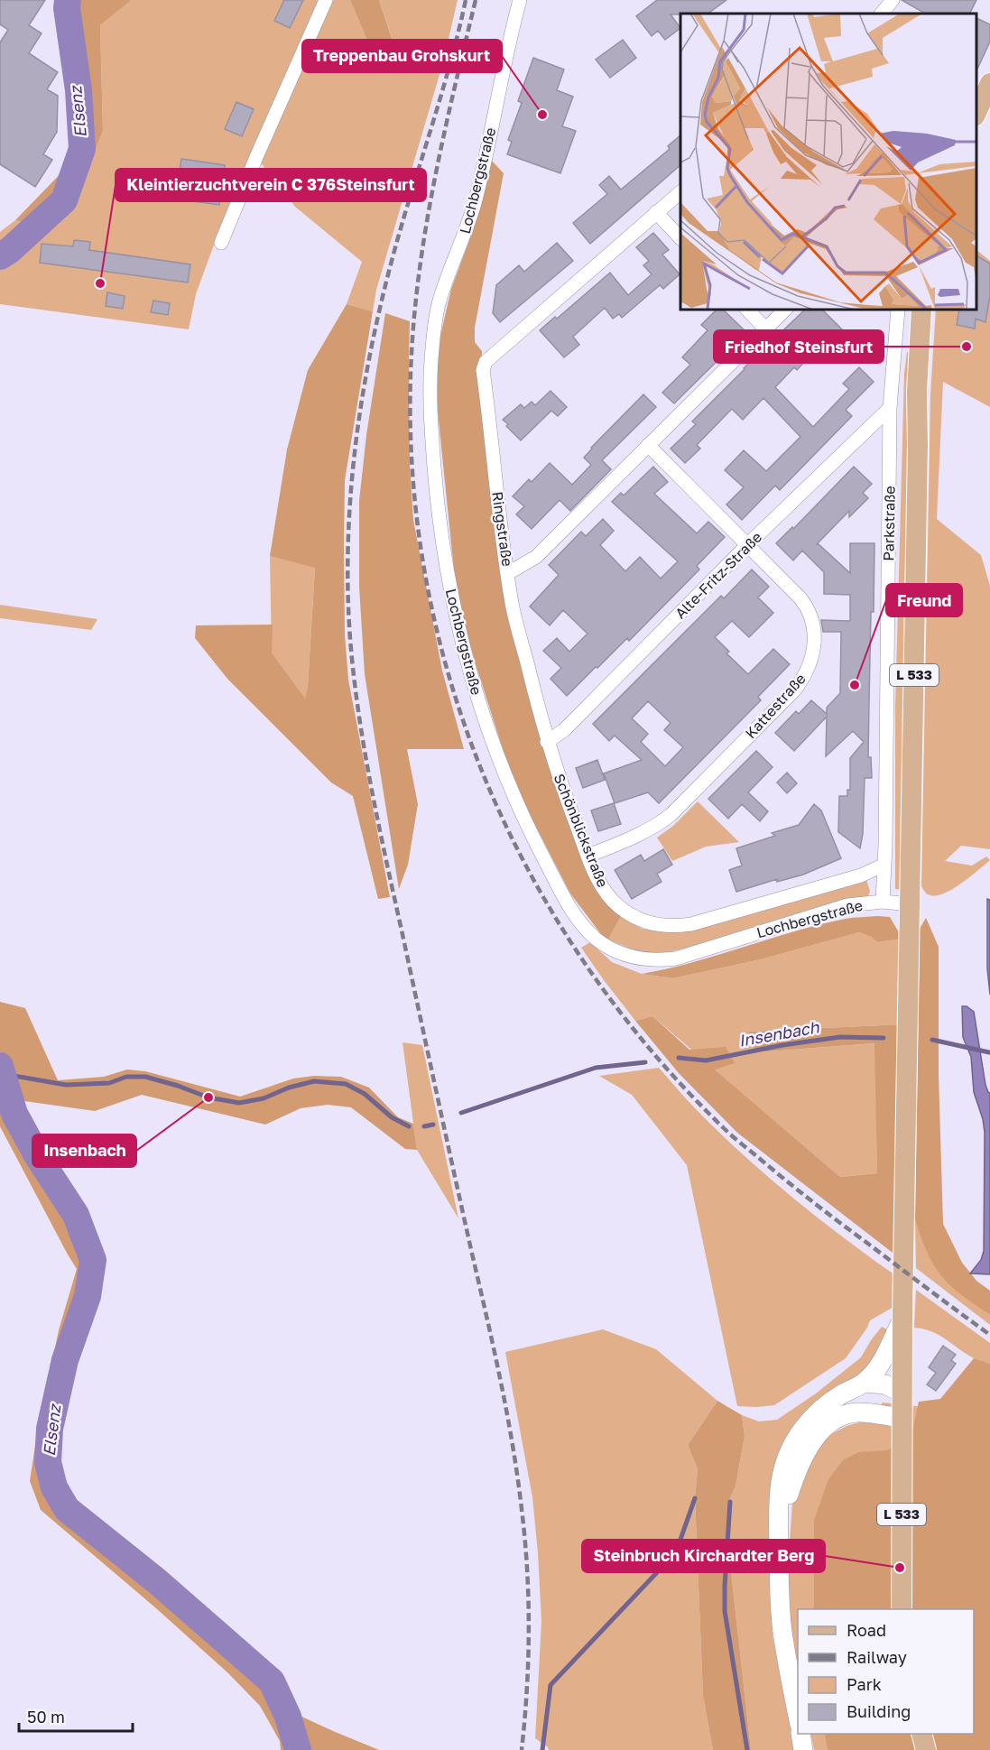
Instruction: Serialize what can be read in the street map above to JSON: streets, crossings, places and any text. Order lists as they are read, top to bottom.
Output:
{
  "streets": {
    "main road": ["L 533"],
    "street": [
      "Lochbergstraße",
      "Parkstraße",
      "Ringstraße",
      "Alte-Fritz-Straße",
      "Kattestraße",
      "Schönblickstraße"
    ]
  },
  "crossings": [
    ["Lochbergstraße", "Parkstraße"],
    ["Lochbergstraße", "L 533"],
    ["Parkstraße", "Alte-Fritz-Straße"],
    ["Parkstraße", "Schönblickstraße"],
    ["Ringstraße", "Kattestraße"],
    ["Ringstraße", "Schönblickstraße"],
    ["Alte-Fritz-Straße", "Kattestraße"],
    ["Alte-Fritz-Straße", "Schönblickstraße"],
    ["Kattestraße", "Schönblickstraße"]
  ],
  "water": ["Elsenz", "Insenbach"],
  "places": [
    "Treppenbau Grohskurt",
    "Kleintierzuchtverein C 376Steinsfurt",
    "Friedhof Steinsfurt",
    "Freund",
    "Insenbach",
    "Steinbruch Kirchardter Berg"
  ],
  "legend": [
    "Road",
    "Railway",
    "Park",
    "Building"
  ],
  "scale_bar": "50 m"
}
